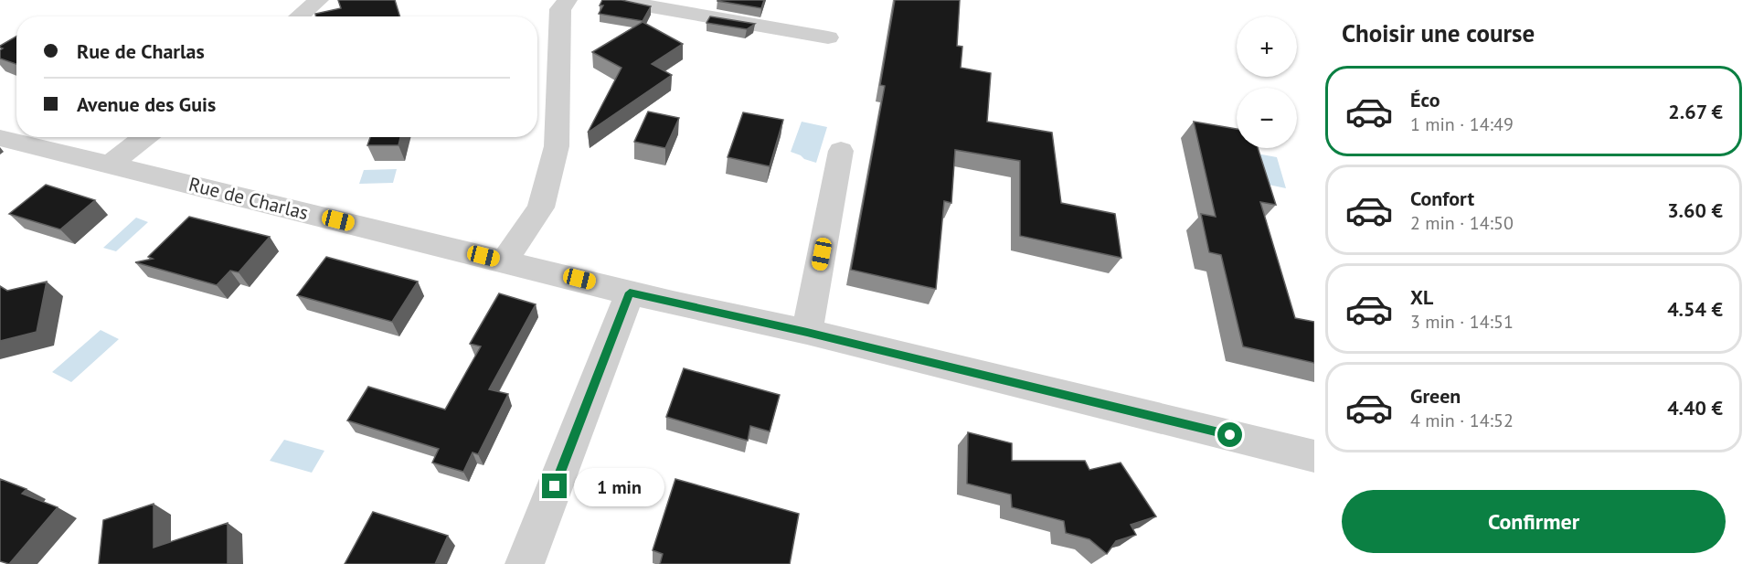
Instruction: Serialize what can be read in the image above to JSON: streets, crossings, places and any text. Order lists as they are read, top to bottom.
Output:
{
  "streets": {
    "street": ["Rue de Charlas"]
  },
  "page": {
    "heading": "Choisir une course",
    "map_buttons": ["+", "−"],
    "banner": ["Rue de Charlas", "Avenue des Guis"],
    "list": [
      {
        "name": "Éco",
        "note": "1 min · 14:49",
        "value": "2.67 €"
      },
      {
        "name": "Confort",
        "note": "2 min · 14:50",
        "value": "3.60 €"
      },
      {
        "name": "XL",
        "note": "3 min · 14:51",
        "value": "4.54 €"
      },
      {
        "name": "Green",
        "note": "4 min · 14:52",
        "value": "4.40 €"
      }
    ],
    "bubble": "1 min",
    "buttons": "Confirmer"
  }
}
